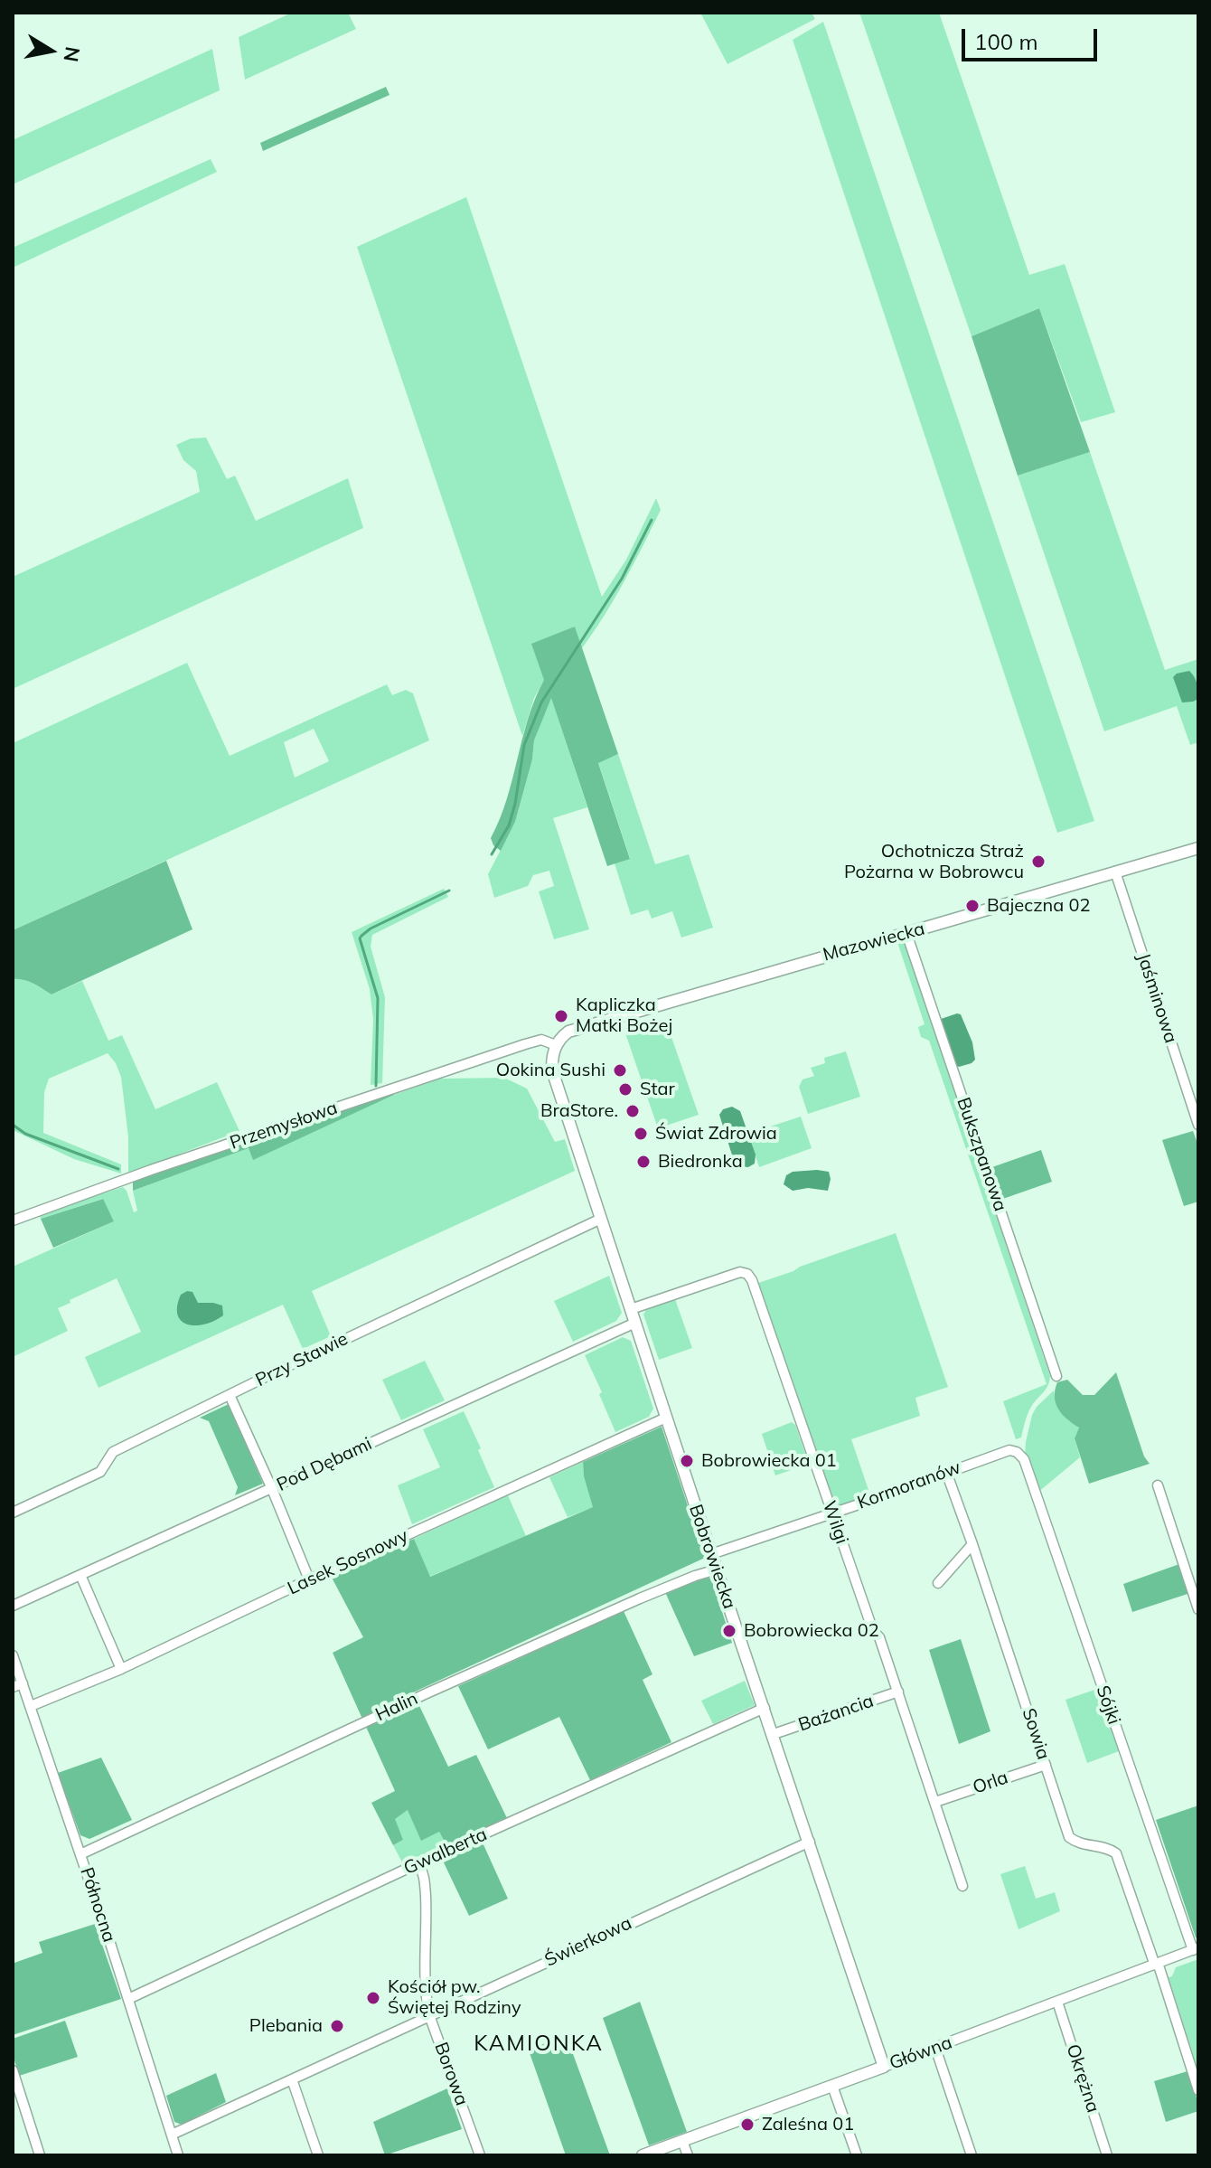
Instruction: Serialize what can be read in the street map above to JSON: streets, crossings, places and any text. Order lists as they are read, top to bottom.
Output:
{
  "streets": {
    "street": [
      "Mazowiecka",
      "Jaśminowa",
      "Przemysłowa",
      "Bukszpanowa",
      "Przy Stawie",
      "Pod Dębami",
      "Kormoranów",
      "Wilgi",
      "Bobrowiecka",
      "Lasek Sosnowy",
      "Sójki",
      "Halin",
      "Bażancia",
      "Sowia",
      "Orla",
      "Gwalberta",
      "Północna",
      "Świerkowa",
      "Główna",
      "Borowa",
      "Okrężna"
    ]
  },
  "crossings": [
    ["Mazowiecka", "Jaśminowa"],
    ["Mazowiecka", "Przemysłowa"],
    ["Mazowiecka", "Bukszpanowa"],
    ["Mazowiecka", "Bobrowiecka"],
    ["Przemysłowa", "Bobrowiecka"],
    ["Przy Stawie", "Bobrowiecka"],
    ["Pod Dębami", "Bobrowiecka"],
    ["Kormoranów", "Wilgi"],
    ["Kormoranów", "Bobrowiecka"],
    ["Kormoranów", "Sójki"],
    ["Kormoranów", "Sowia"],
    ["Wilgi", "Bobrowiecka"],
    ["Wilgi", "Bażancia"],
    ["Wilgi", "Orla"],
    ["Bobrowiecka", "Lasek Sosnowy"],
    ["Bobrowiecka", "Halin"],
    ["Bobrowiecka", "Bażancia"],
    ["Bobrowiecka", "Gwalberta"],
    ["Bobrowiecka", "Świerkowa"],
    ["Bobrowiecka", "Główna"],
    ["Lasek Sosnowy", "Północna"],
    ["Sójki", "Główna"],
    ["Halin", "Północna"],
    ["Sowia", "Orla"],
    ["Sowia", "Główna"],
    ["Gwalberta", "Północna"],
    ["Gwalberta", "Borowa"],
    ["Północna", "Świerkowa"],
    ["Świerkowa", "Borowa"],
    ["Główna", "Okrężna"]
  ],
  "districts": ["KAMIONKA"],
  "places": [
    "Ochotnicza Straż Pożarna w Bobrowcu",
    "Bajeczna 02",
    "Kapliczka Matki Bożej",
    "Ookina Sushi",
    "Star",
    "BraStore.",
    "Świat Zdrowia",
    "Biedronka",
    "Bobrowiecka 01",
    "Bobrowiecka 02",
    "Kościół pw. Świętej Rodziny",
    "Plebania",
    "Zaleśna 01"
  ],
  "scale_bar": "100 m",
  "north": "right"
}
